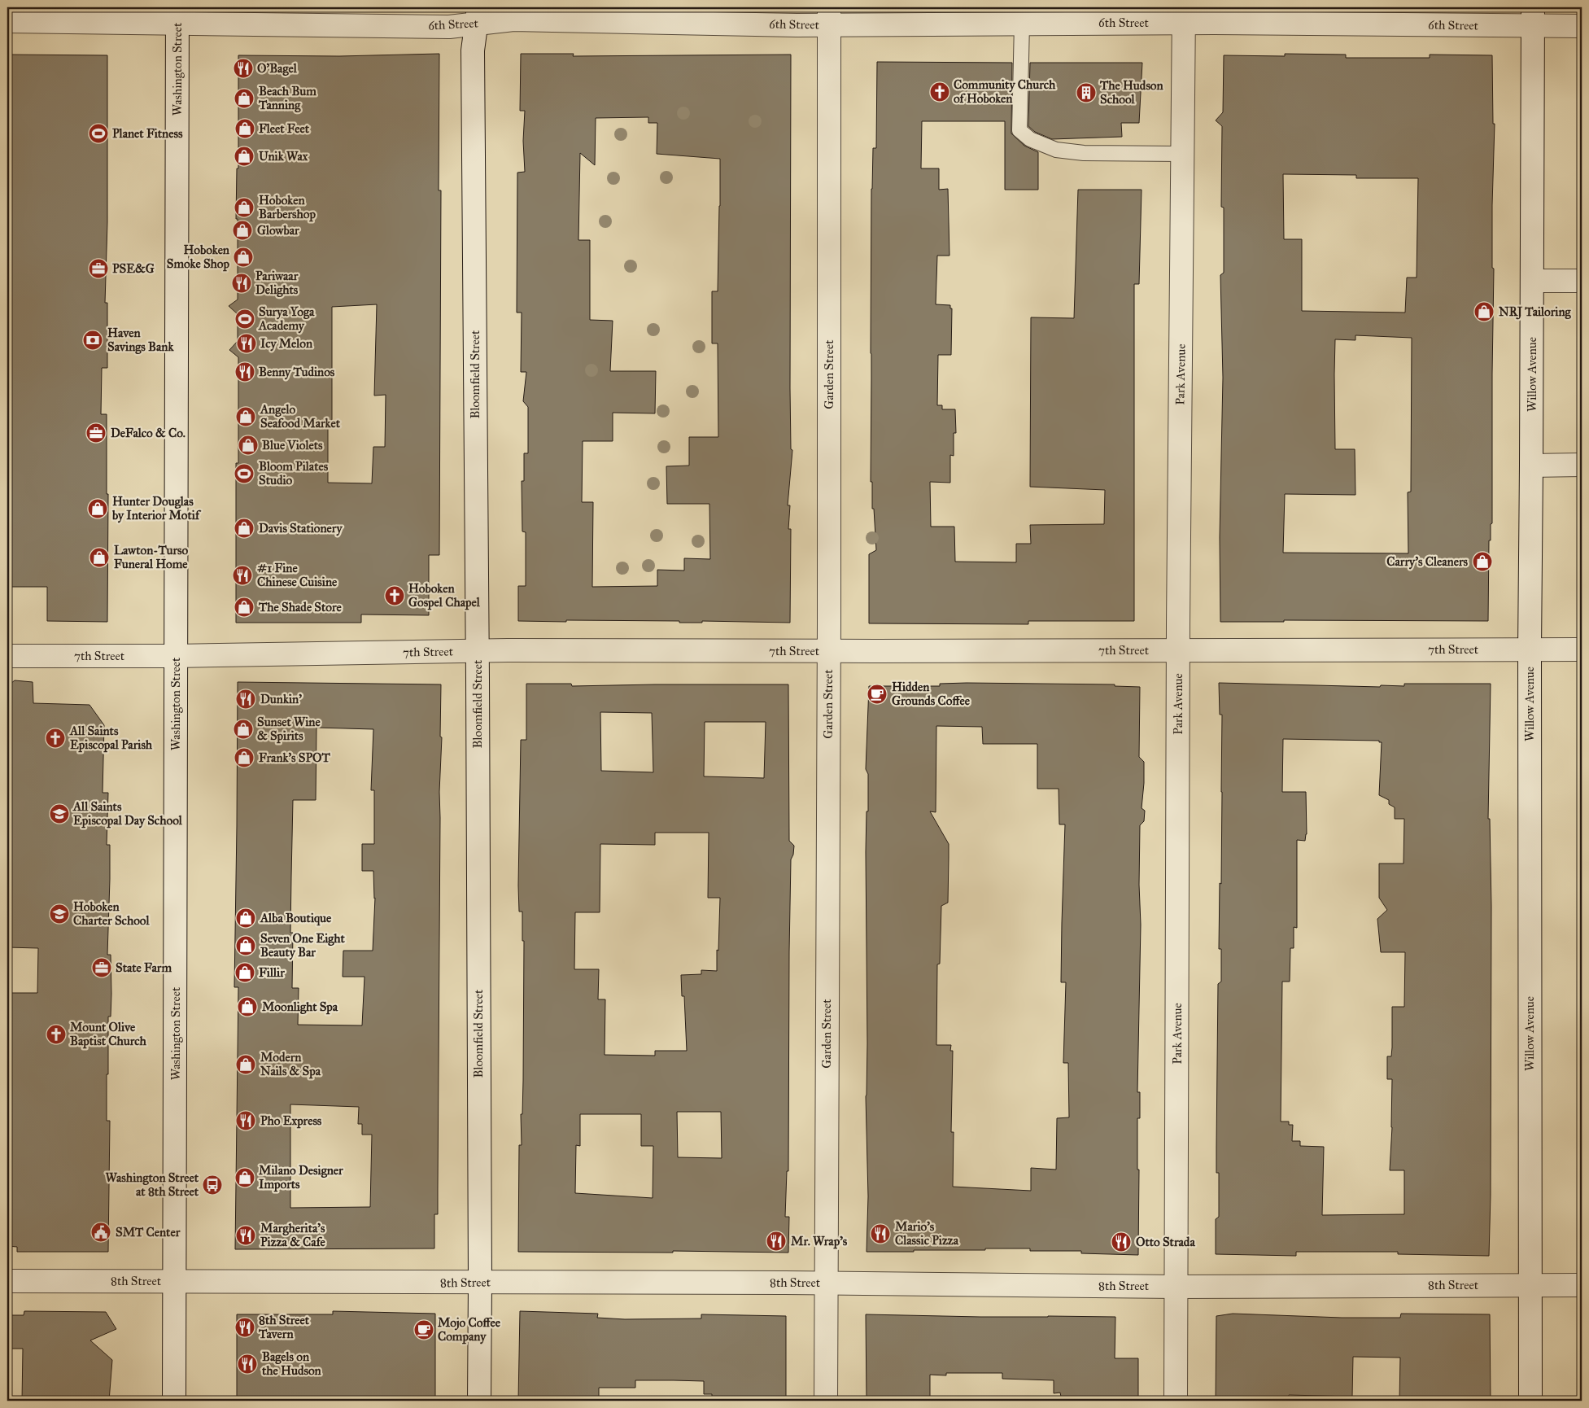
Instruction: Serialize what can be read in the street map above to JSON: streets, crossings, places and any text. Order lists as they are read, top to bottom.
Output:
{
  "streets": {
    "street": [
      "6th Street",
      "Washington Street",
      "Bloomfield Street",
      "Garden Street",
      "Park Avenue",
      "Willow Avenue",
      "7th Street",
      "8th Street"
    ]
  },
  "crossings": [
    ["6th Street", "Washington Street"],
    ["6th Street", "Bloomfield Street"],
    ["6th Street", "Garden Street"],
    ["6th Street", "Park Avenue"],
    ["6th Street", "Willow Avenue"],
    ["Washington Street", "7th Street"],
    ["Washington Street", "8th Street"],
    ["Bloomfield Street", "7th Street"],
    ["Bloomfield Street", "8th Street"],
    ["Garden Street", "7th Street"],
    ["Garden Street", "8th Street"],
    ["Park Avenue", "7th Street"],
    ["Park Avenue", "8th Street"],
    ["Willow Avenue", "7th Street"],
    ["Willow Avenue", "8th Street"]
  ],
  "places": {
    "restaurant": [
      "O'Bagel",
      "Pariwaar Delights",
      "Icy Melon",
      "Benny Tudinos",
      "#1 Fine Chinese Cuisine",
      "Dunkin'",
      "Pho Express",
      "Mario's Classic Pizza",
      "Margherita's Pizza & Cafe",
      "Mr. Wrap's",
      "Otto Strada",
      "8th Street Tavern",
      "Bagels on the Hudson"
    ],
    "church": [
      "Community Church of Hoboken",
      "Hoboken Gospel Chapel",
      "All Saints Episcopal Parish",
      "Mount Olive Baptist Church"
    ],
    "building": ["The Hudson School"],
    "shop": [
      "Beach Bum Tanning",
      "Fleet Feet",
      "Unik Wax",
      "Hoboken Barbershop",
      "Glowbar",
      "Hoboken Smoke Shop",
      "NRJ Tailoring",
      "Angelo Seafood Market",
      "Blue Violets",
      "Hunter Douglas by Interior Motif",
      "Davis Stationery",
      "Lawton-Turso Funeral Home",
      "Carry's Cleaners",
      "The Shade Store",
      "Sunset Wine & Spirits",
      "Frank's SPOT",
      "Alba Boutique",
      "Seven One Eight Beauty Bar",
      "Fillir",
      "Moonlight Spa",
      "Modern Nails & Spa",
      "Milano Designer Imports"
    ],
    "sports": ["Planet Fitness", "Surya Yoga Academy", "Bloom Pilates Studio"],
    "office": ["PSE&G", "DeFalco & Co.", "State Farm"],
    "bank": ["Haven Savings Bank"],
    "cafe": ["Hidden Grounds Coffee", "Mojo Coffee Company"],
    "school or university": ["All Saints Episcopal Day School", "Hoboken Charter School"],
    "bus stop": ["Washington Street at 8th Street"],
    "public building": ["SMT Center"]
  }
}
